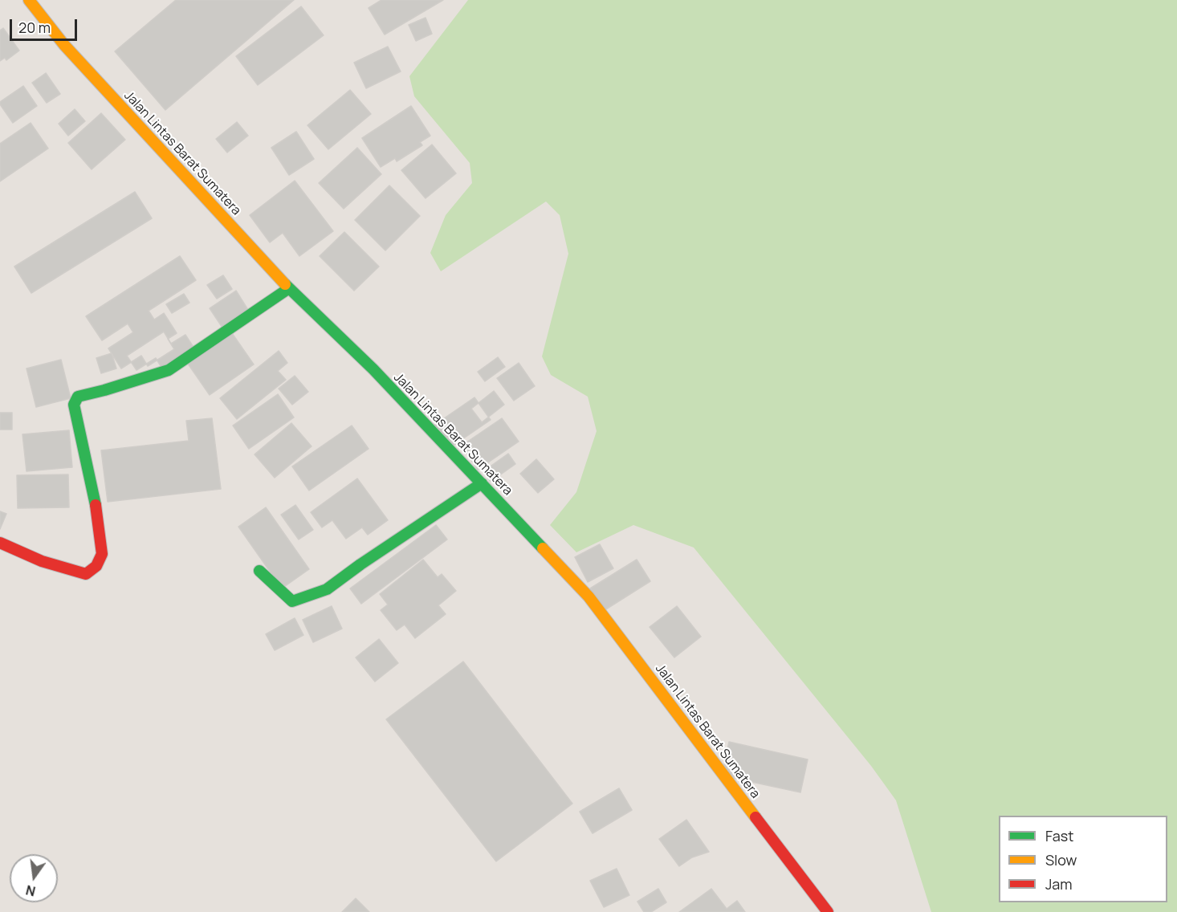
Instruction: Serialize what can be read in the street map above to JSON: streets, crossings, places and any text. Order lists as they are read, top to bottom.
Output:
{
  "streets": {
    "main road": ["Jalan Lintas Barat Sumatera"]
  },
  "legend": ["Fast", "Slow", "Jam"],
  "scale_bar": "20 m",
  "north": "bottom"
}
